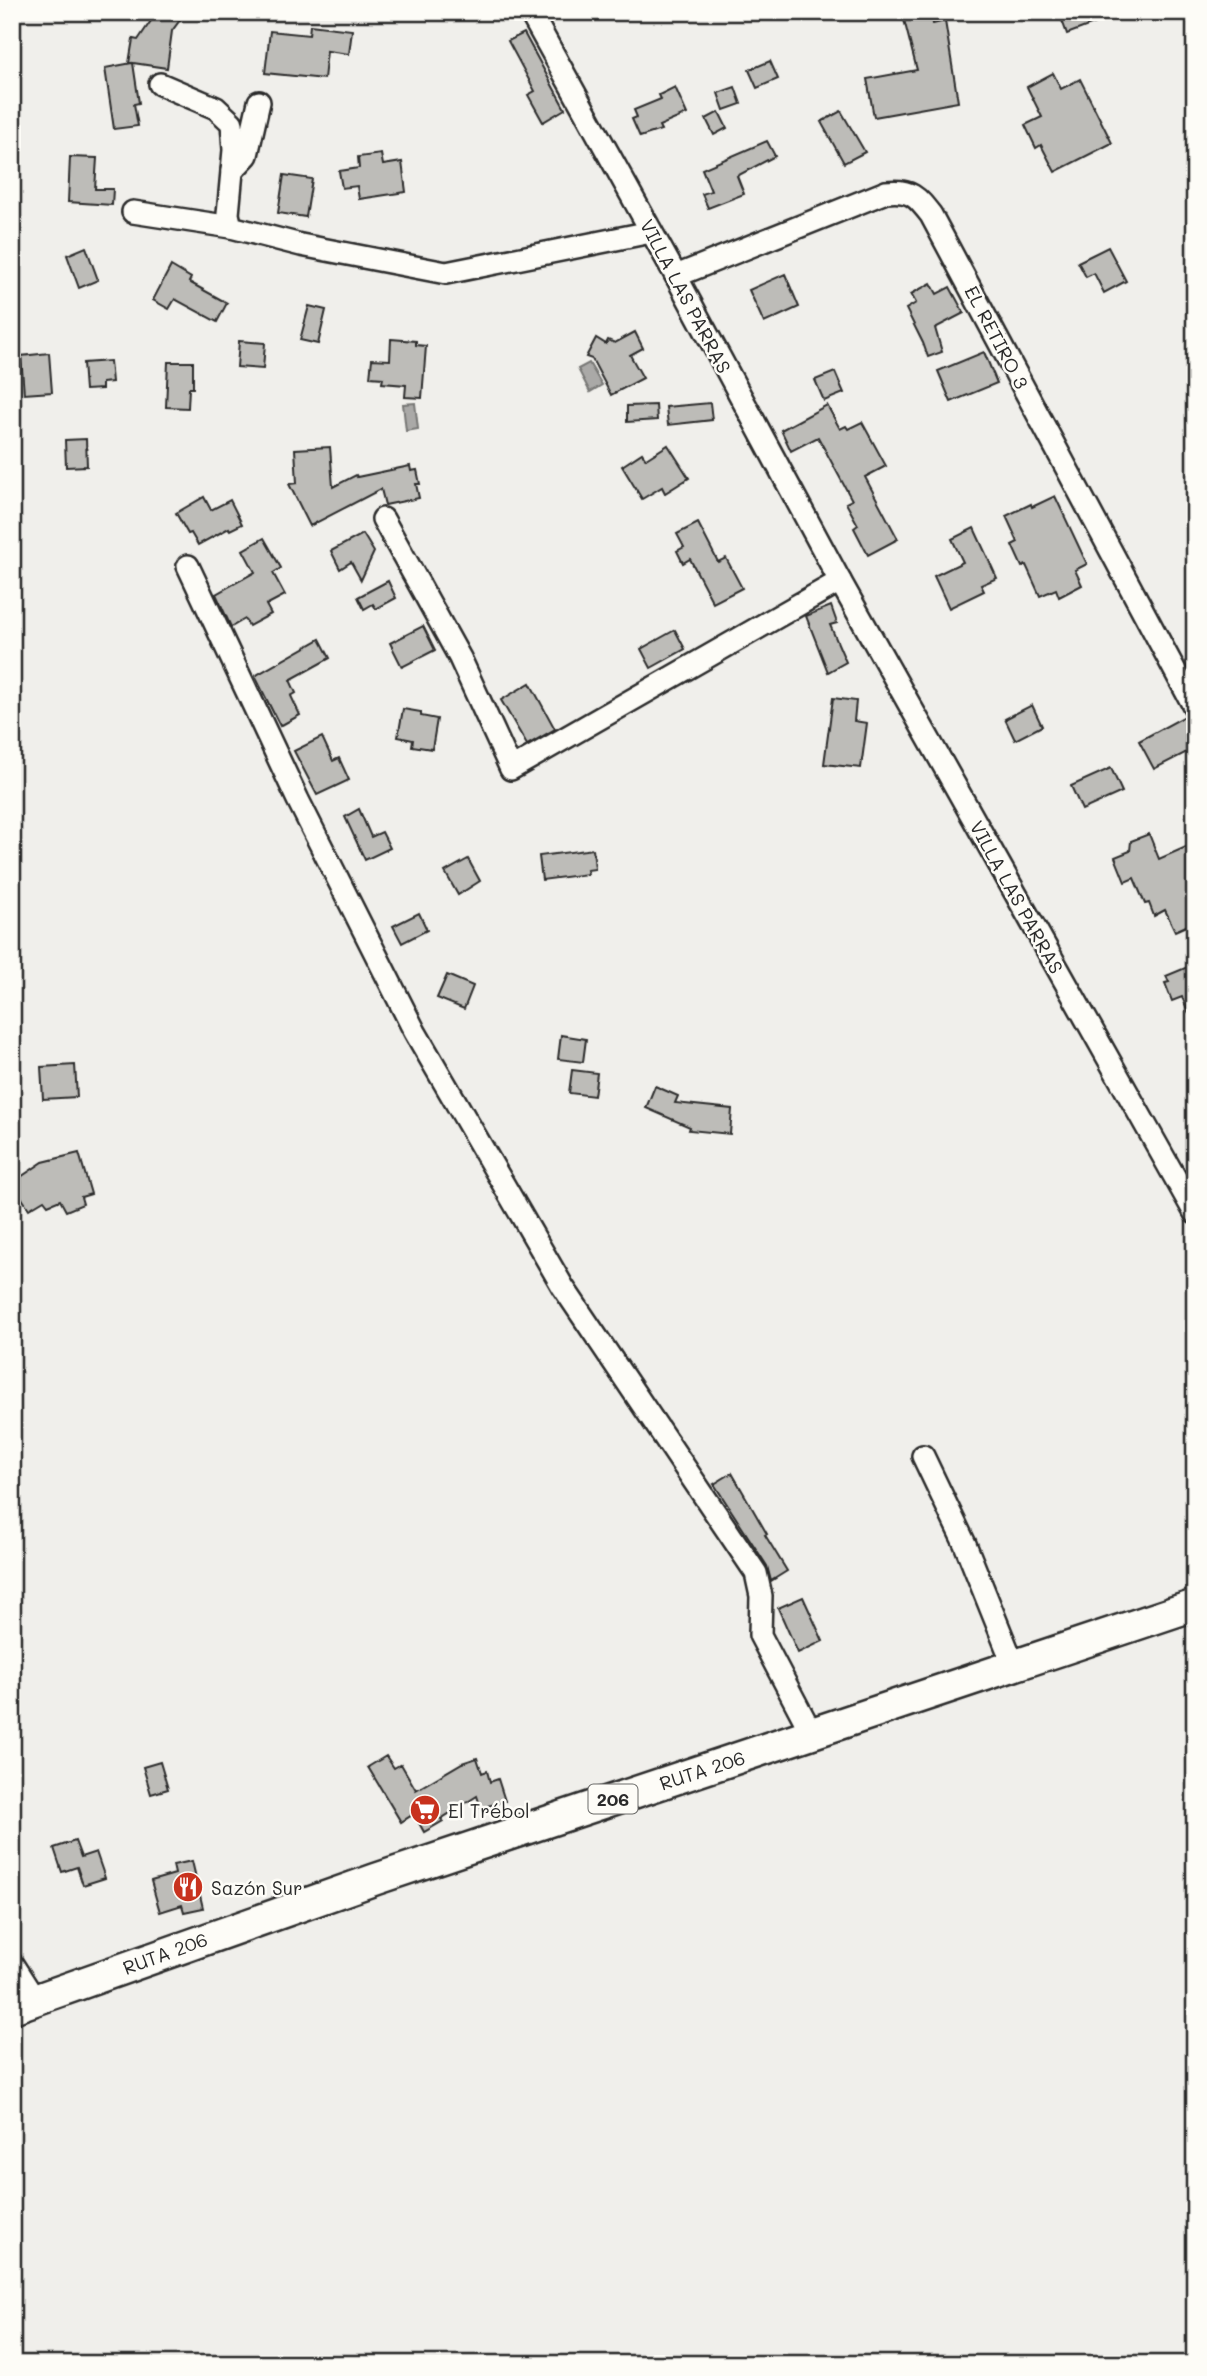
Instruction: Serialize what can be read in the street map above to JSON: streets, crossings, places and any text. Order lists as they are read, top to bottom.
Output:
{
  "streets": {
    "highway": ["RUTA 206", "206"],
    "street": ["VILLA LAS PARRAS", "EL RETIRO 3"]
  },
  "crossings": [
    ["VILLA LAS PARRAS", "EL RETIRO 3"]
  ],
  "places": {
    "supermarket": ["El Trébol"],
    "restaurant": ["Sazón Sur"]
  }
}
